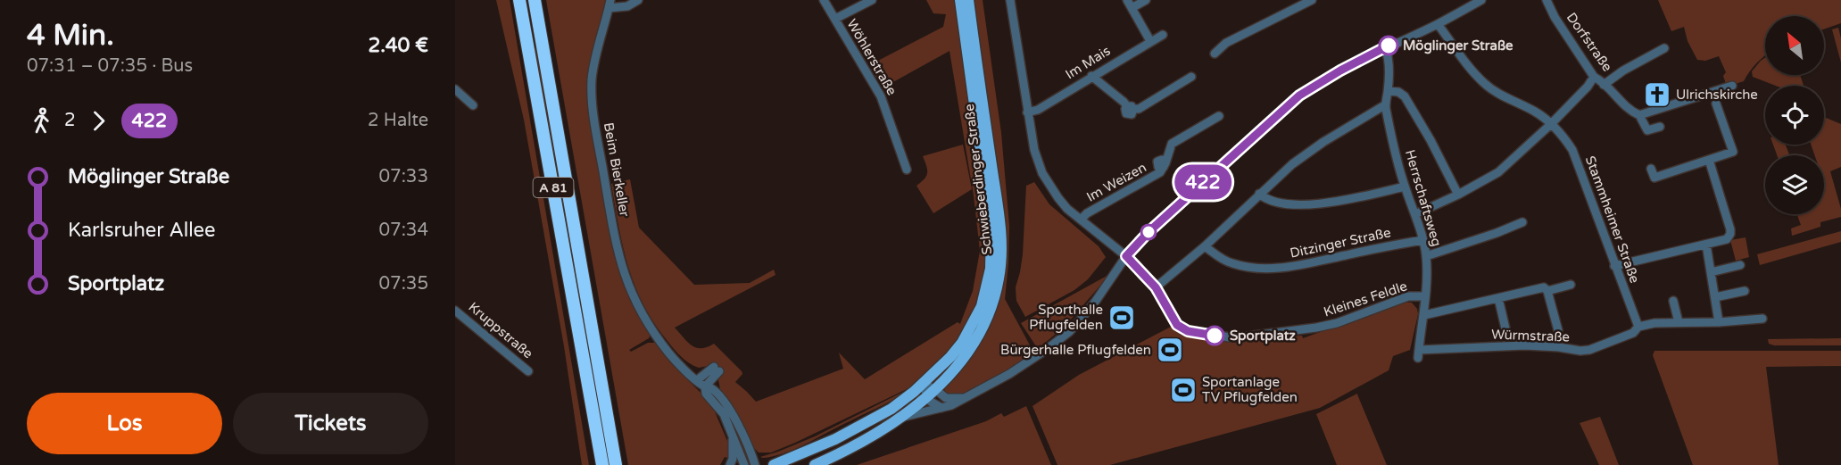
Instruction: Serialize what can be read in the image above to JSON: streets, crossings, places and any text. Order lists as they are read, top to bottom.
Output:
{
  "streets": {
    "highway": ["A 81"],
    "main road": ["Schwieberdinger Straße"],
    "street": [
      "Dorfstraße",
      "Wöhlerstraße",
      "Im Mais",
      "Beim Bierkeller",
      "Im Weizen",
      "Herrschaftsweg",
      "Stammheimer Straße",
      "Ditzinger Straße",
      "Kleines Feldle",
      "Kruppstraße",
      "Würmstraße"
    ]
  },
  "crossings": [
    ["Im Mais", "Kleines Feldle"],
    ["Im Weizen", "Kleines Feldle"],
    ["Herrschaftsweg", "Ditzinger Straße"],
    ["Herrschaftsweg", "Kleines Feldle"],
    ["Herrschaftsweg", "Würmstraße"],
    ["Stammheimer Straße", "Würmstraße"]
  ],
  "places": {
    "other": ["Möglinger Straße", "Sportplatz"],
    "church": ["Ulrichskirche"],
    "sports": ["Sporthalle Pflugfelden", "Bürgerhalle Pflugfelden", "Sportanlage TV Pflugfelden"]
  },
  "lines": ["bus line 422"],
  "north": "top left",
  "page": {
    "heading": ["4 Min.", "07:31 – 07:35 · Bus", "2.40 €"],
    "on_map": "422",
    "legs": ["2", "422", "2 Halte"],
    "list": [
      {
        "name": "Möglinger Straße",
        "value": "07:33"
      },
      {
        "name": "Karlsruher Allee",
        "value": "07:34"
      },
      {
        "name": "Sportplatz",
        "value": "07:35"
      }
    ],
    "buttons": ["Los", "Tickets"]
  }
}
